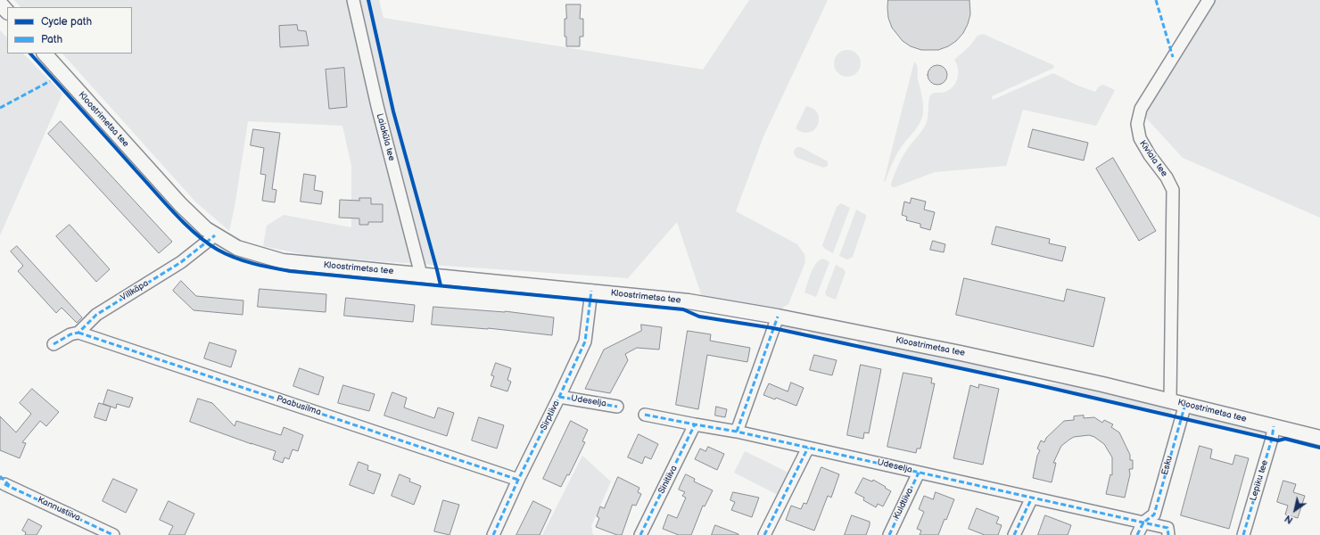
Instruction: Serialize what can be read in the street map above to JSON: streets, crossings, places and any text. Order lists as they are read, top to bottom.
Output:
{
  "streets": {
    "main road": ["Kloostrimetsa tee"],
    "street": [
      "Laiaküla tee",
      "Kiviaia tee",
      "Villkäpa",
      "Udeselja",
      "Paabusilma",
      "Sirptiiva",
      "Esku",
      "Sinitiiva",
      "Lepiku tee",
      "Kuldtiiva",
      "Kannustiiva"
    ]
  },
  "crossings": [
    ["Kloostrimetsa tee", "Laiaküla tee"],
    ["Kloostrimetsa tee", "Kiviaia tee"],
    ["Kloostrimetsa tee", "Villkäpa"],
    ["Kloostrimetsa tee", "Sirptiiva"],
    ["Kloostrimetsa tee", "Esku"],
    ["Kloostrimetsa tee", "Lepiku tee"],
    ["Villkäpa", "Paabusilma"],
    ["Udeselja", "Sirptiiva"],
    ["Udeselja", "Esku"],
    ["Udeselja", "Sinitiiva"],
    ["Udeselja", "Kuldtiiva"],
    ["Paabusilma", "Sirptiiva"]
  ],
  "legend": ["Cycle path", "Path"],
  "north": "bottom left"
}
